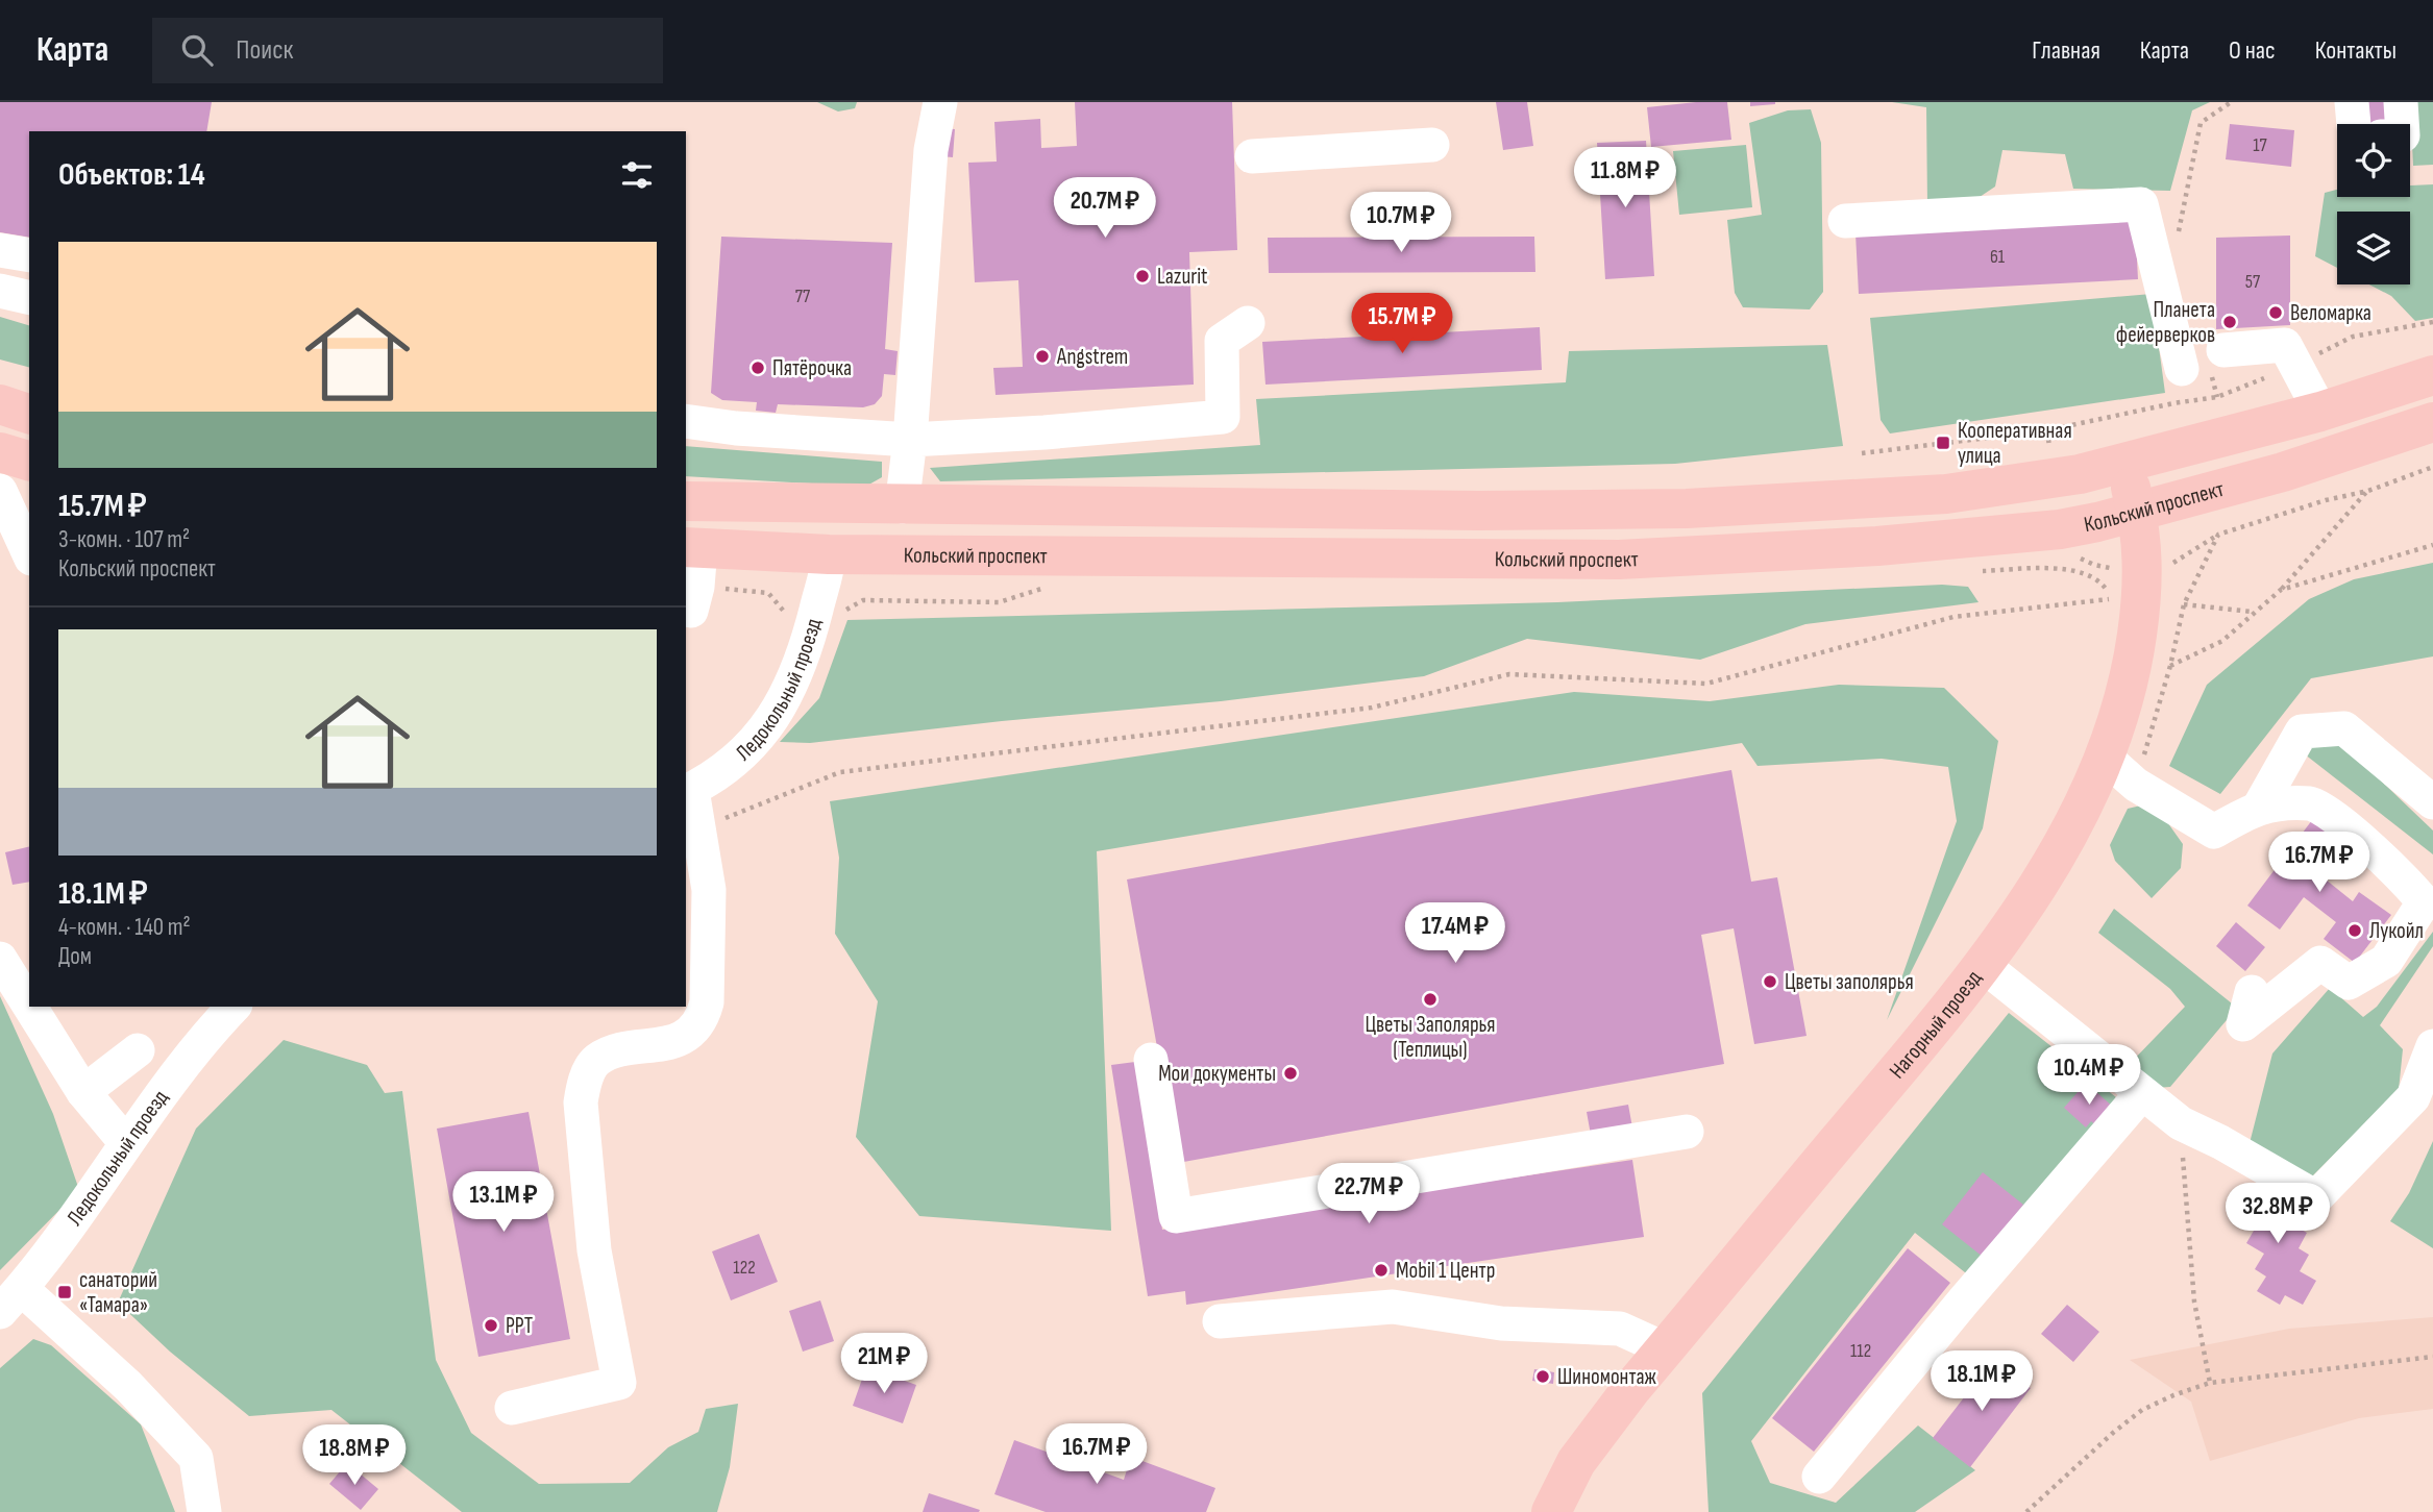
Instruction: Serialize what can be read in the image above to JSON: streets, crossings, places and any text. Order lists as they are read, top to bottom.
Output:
{
  "streets": {
    "main road": ["Кольский проспект", "Нагорный проезд"],
    "street": ["Ледокольный проезд"]
  },
  "crossings": [
    ["Кольский проспект", "Ледокольный проезд"],
    ["Кольский проспект", "Нагорный проезд"]
  ],
  "places": {
    "other": [
      "Lazurit",
      "Веломарка",
      "Планета фейерверков",
      "Angstrem",
      "Пятёрочка",
      "Лукойл",
      "Цветы заполярья",
      "Цветы Заполярья (Теплицы)",
      "Мои документы",
      "Mobil 1 Центр",
      "РРТ",
      "Шиномонтаж"
    ],
    "transit": ["Кооперативная улица", "санаторий «Тамара»"]
  },
  "house_numbers": [
    "17",
    "61",
    "57",
    "77",
    "122",
    "112"
  ],
  "page": {
    "header": "Карта",
    "search": "Поиск",
    "nav": [
      "Главная",
      "Карта",
      "О нас",
      "Контакты"
    ],
    "heading": "Объектов: 14",
    "price": [
      "11.8M ₽",
      "20.7M ₽",
      "10.7M ₽",
      "15.7M ₽",
      "16.7M ₽",
      "17.4M ₽",
      "10.4M ₽",
      "22.7M ₽",
      "13.1M ₽",
      "32.8M ₽",
      "21M ₽",
      "18.1M ₽",
      "16.7M ₽",
      "18.8M ₽"
    ],
    "list": [
      {
        "name": "15.7M ₽",
        "note": "3-комн. · 107 m² · Кольский проспект"
      },
      {
        "name": "18.1M ₽",
        "note": "4-комн. · 140 m² · Дом"
      }
    ]
  }
}
